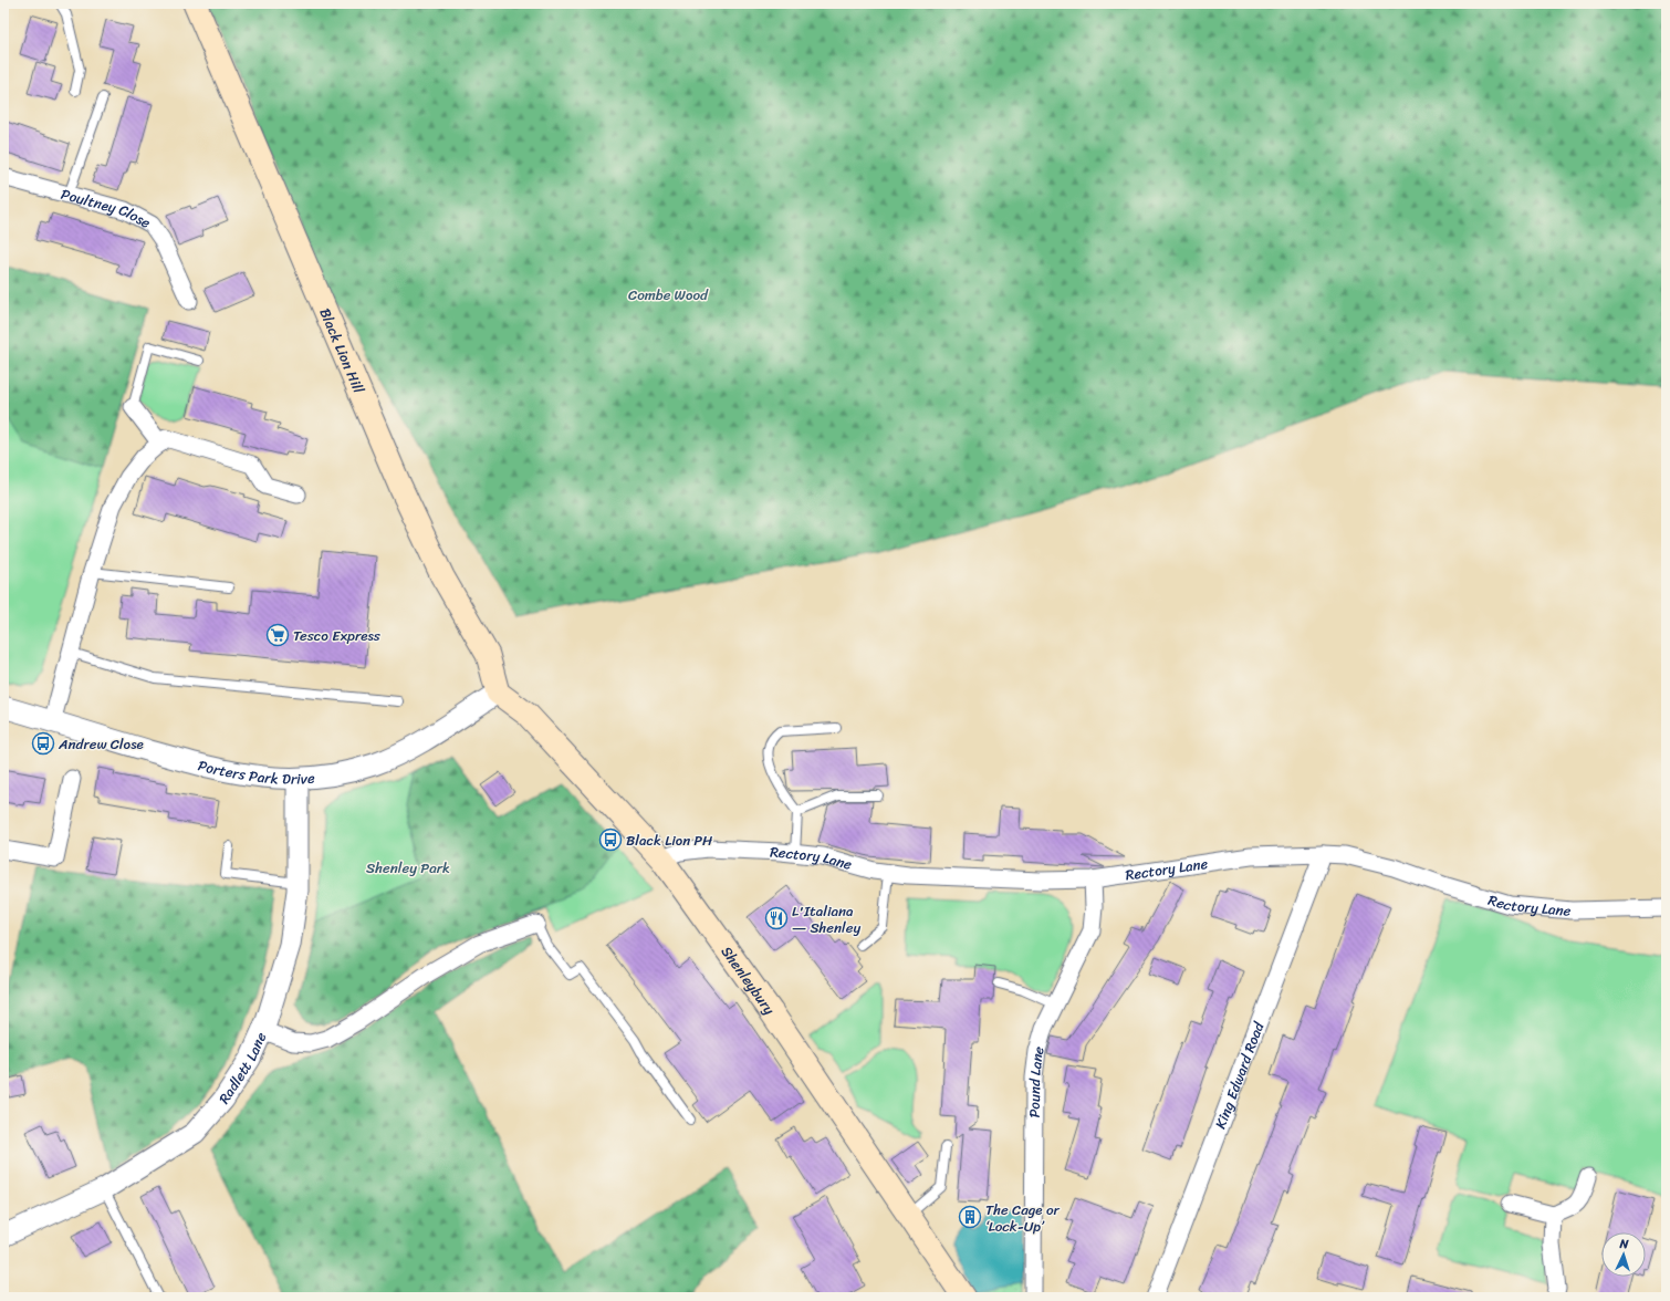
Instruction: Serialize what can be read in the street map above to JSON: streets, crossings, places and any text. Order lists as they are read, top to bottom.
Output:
{
  "streets": {
    "main road": ["Black Lion Hill", "Shenleybury"],
    "street": [
      "Poultney Close",
      "Porters Park Drive",
      "Rectory Lane",
      "Radlett Lane",
      "King Edward Road",
      "Pound Lane"
    ]
  },
  "crossings": [
    ["Black Lion Hill", "Porters Park Drive"],
    ["Black Lion Hill", "Shenleybury"],
    ["Porters Park Drive", "Shenleybury"],
    ["Porters Park Drive", "Radlett Lane"],
    ["Rectory Lane", "Shenleybury"],
    ["Rectory Lane", "King Edward Road"],
    ["Rectory Lane", "Pound Lane"]
  ],
  "parks": ["Combe Wood", "Shenley Park"],
  "places": {
    "supermarket": ["Tesco Express"],
    "bus stop": ["Andrew Close", "Black Lion PH"],
    "restaurant": ["L'Italiana — Shenley"],
    "building": ["The Cage or ‘Lock-Up’"]
  },
  "north": "top"
}
